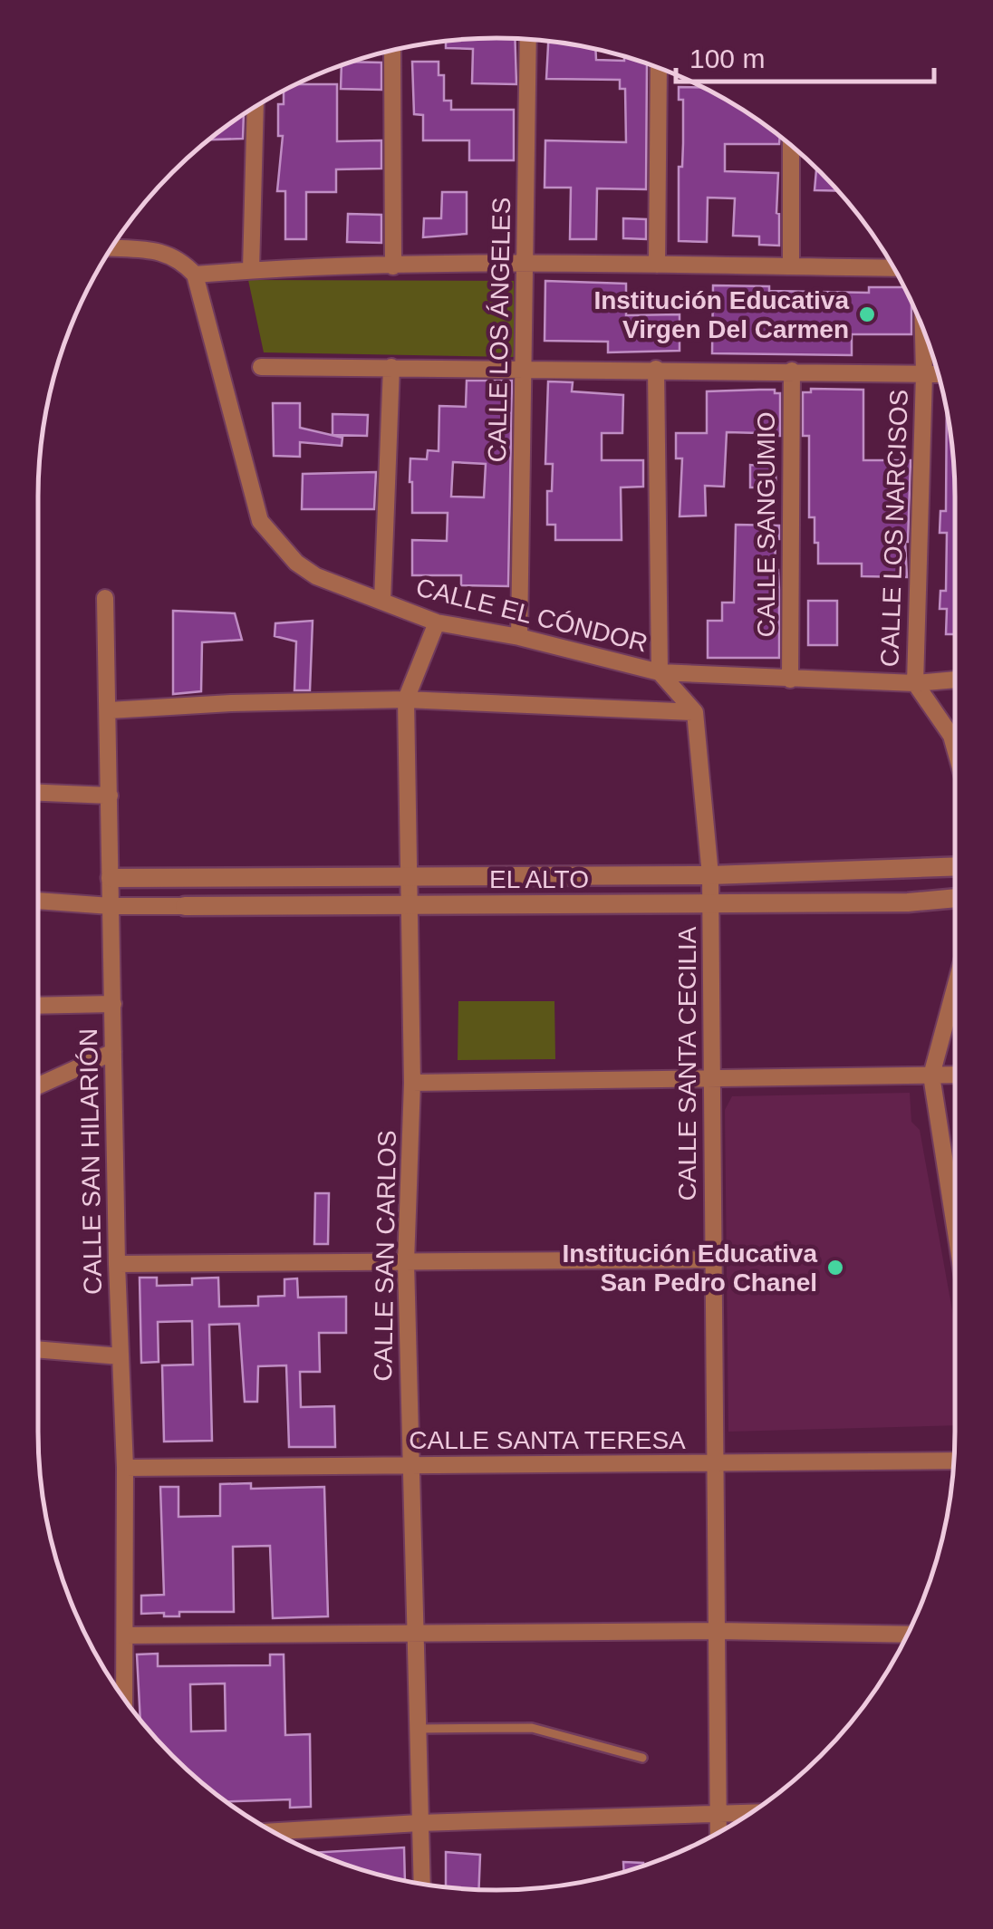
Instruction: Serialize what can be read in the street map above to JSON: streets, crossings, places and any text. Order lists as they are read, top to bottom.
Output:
{
  "streets": {
    "street": [
      "CALLE LOS ÁNGELES",
      "CALLE SANGUMIO",
      "CALLE LOS NARCISOS",
      "CALLE EL CÓNDOR",
      "EL ALTO",
      "CALLE SANTA CECILIA",
      "CALLE SAN HILARIÓN",
      "CALLE SAN CARLOS",
      "CALLE SANTA TERESA"
    ]
  },
  "crossings": [
    ["CALLE LOS ÁNGELES", "CALLE EL CÓNDOR"],
    ["CALLE SANGUMIO", "CALLE EL CÓNDOR"],
    ["CALLE LOS NARCISOS", "CALLE EL CÓNDOR"],
    ["CALLE EL CÓNDOR", "CALLE SAN CARLOS"],
    ["EL ALTO", "CALLE SANTA CECILIA"],
    ["EL ALTO", "CALLE SAN HILARIÓN"],
    ["EL ALTO", "CALLE SAN CARLOS"],
    ["CALLE SANTA CECILIA", "CALLE SANTA TERESA"],
    ["CALLE SAN HILARIÓN", "CALLE SANTA TERESA"],
    ["CALLE SAN CARLOS", "CALLE SANTA TERESA"]
  ],
  "places": ["Institución Educativa Virgen Del Carmen", "Institución Educativa San Pedro Chanel"],
  "scale_bar": "100 m"
}
